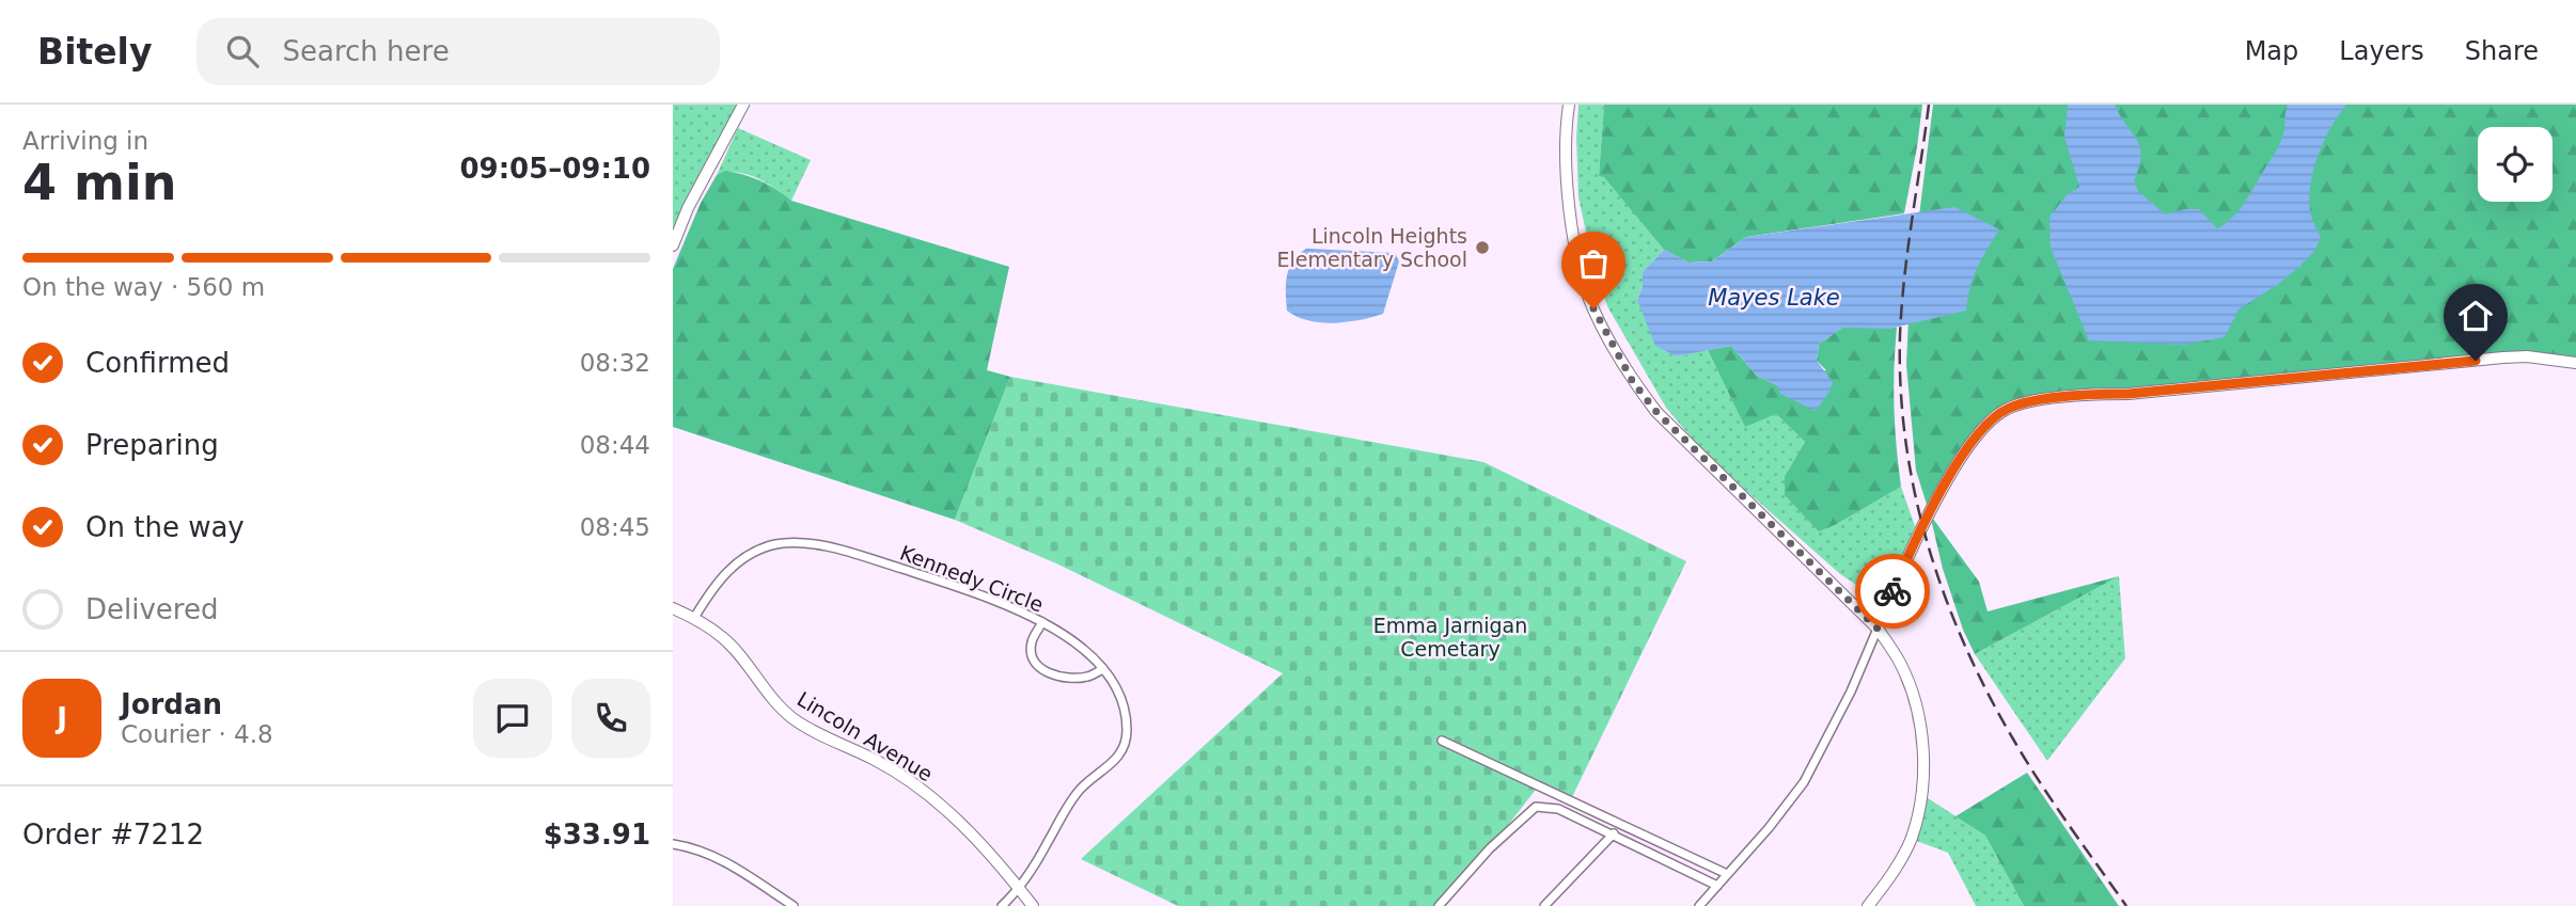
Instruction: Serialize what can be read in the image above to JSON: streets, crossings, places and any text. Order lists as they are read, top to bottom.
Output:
{
  "streets": {
    "street": ["Kennedy Circle", "Lincoln Avenue"]
  },
  "crossings": [
    ["Kennedy Circle", "Lincoln Avenue"]
  ],
  "water": ["Mayes Lake"],
  "parks": ["Emma Jarnigan Cemetary"],
  "places": ["Lincoln Heights Elementary School"],
  "page": {
    "header": "Bitely",
    "search": "Search here",
    "nav": ["Map", "Layers", "Share"],
    "heading": ["4 min", "Arriving in", "09:05–09:10"],
    "panel": [
      "Jordan",
      "Courier · 4.8",
      "Order #7212",
      "$33.91"
    ],
    "bar": "On the way · 560 m",
    "list": [
      ["Confirmed", "08:32"],
      ["Preparing", "08:44"],
      ["On the way", "08:45"],
      "Delivered"
    ],
    "round": "J"
  }
}
